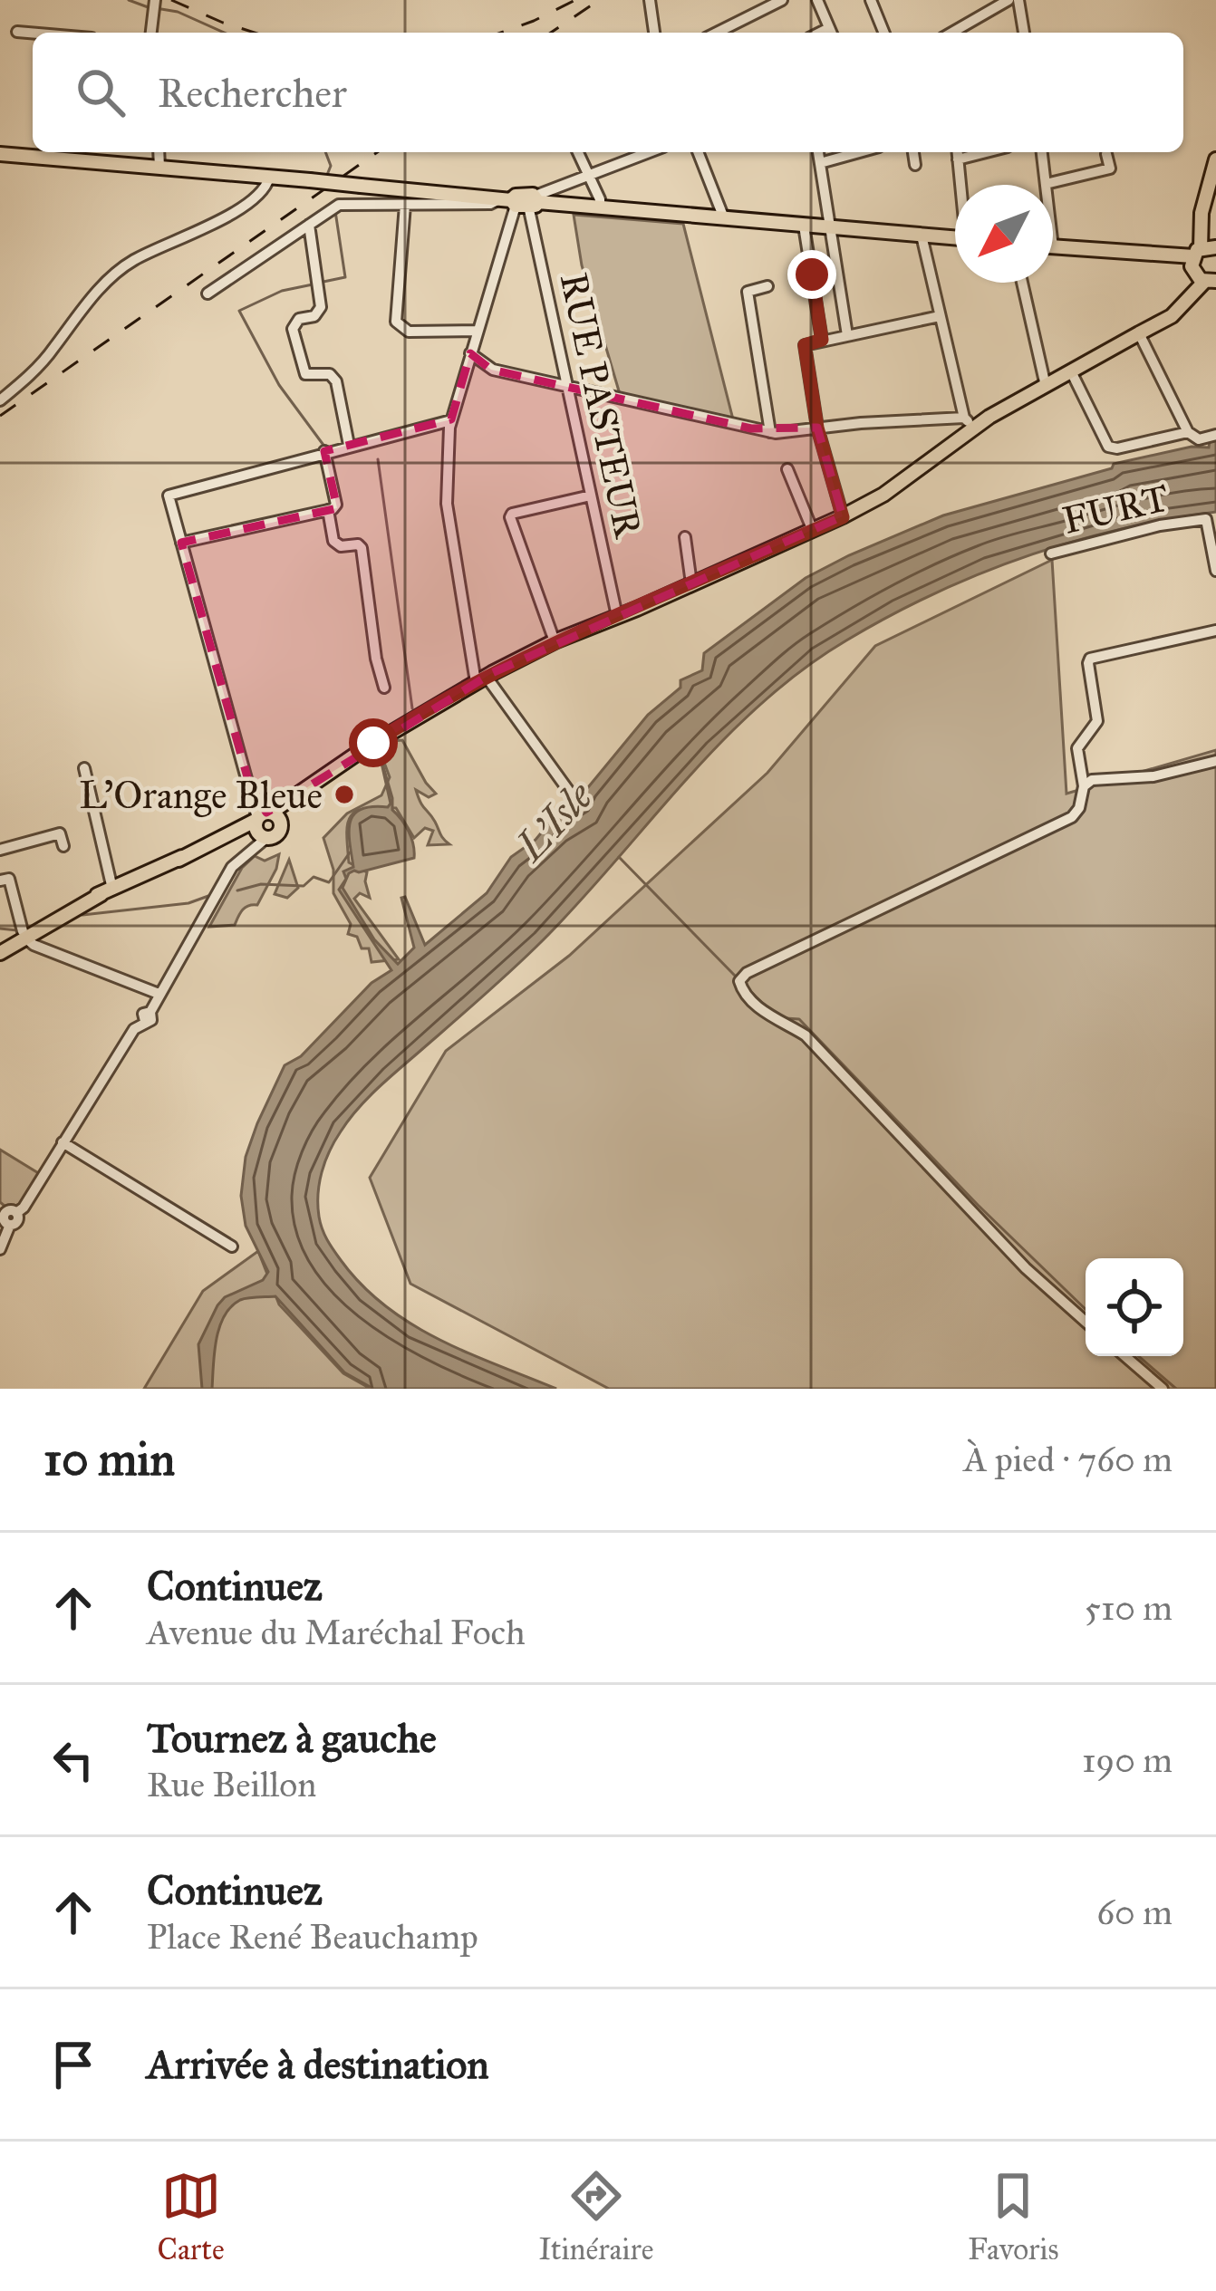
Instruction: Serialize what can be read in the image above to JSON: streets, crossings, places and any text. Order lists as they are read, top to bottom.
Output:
{
  "streets": {
    "street": ["RUE PASTEUR", "FURT"]
  },
  "water": ["L'Isle"],
  "places": ["L'Orange Bleue"],
  "north": "bottom left",
  "page": {
    "search": "Rechercher",
    "heading": ["10 min", "À pied · 760 m"],
    "list": [
      ["Continuez", "Avenue du Maréchal Foch", "510 m"],
      ["Tournez à gauche", "Rue Beillon", "190 m"],
      ["Continuez", "Place René Beauchamp", "60 m"],
      "Arrivée à destination"
    ],
    "nav": ["Carte", "Itinéraire", "Favoris"]
  }
}
